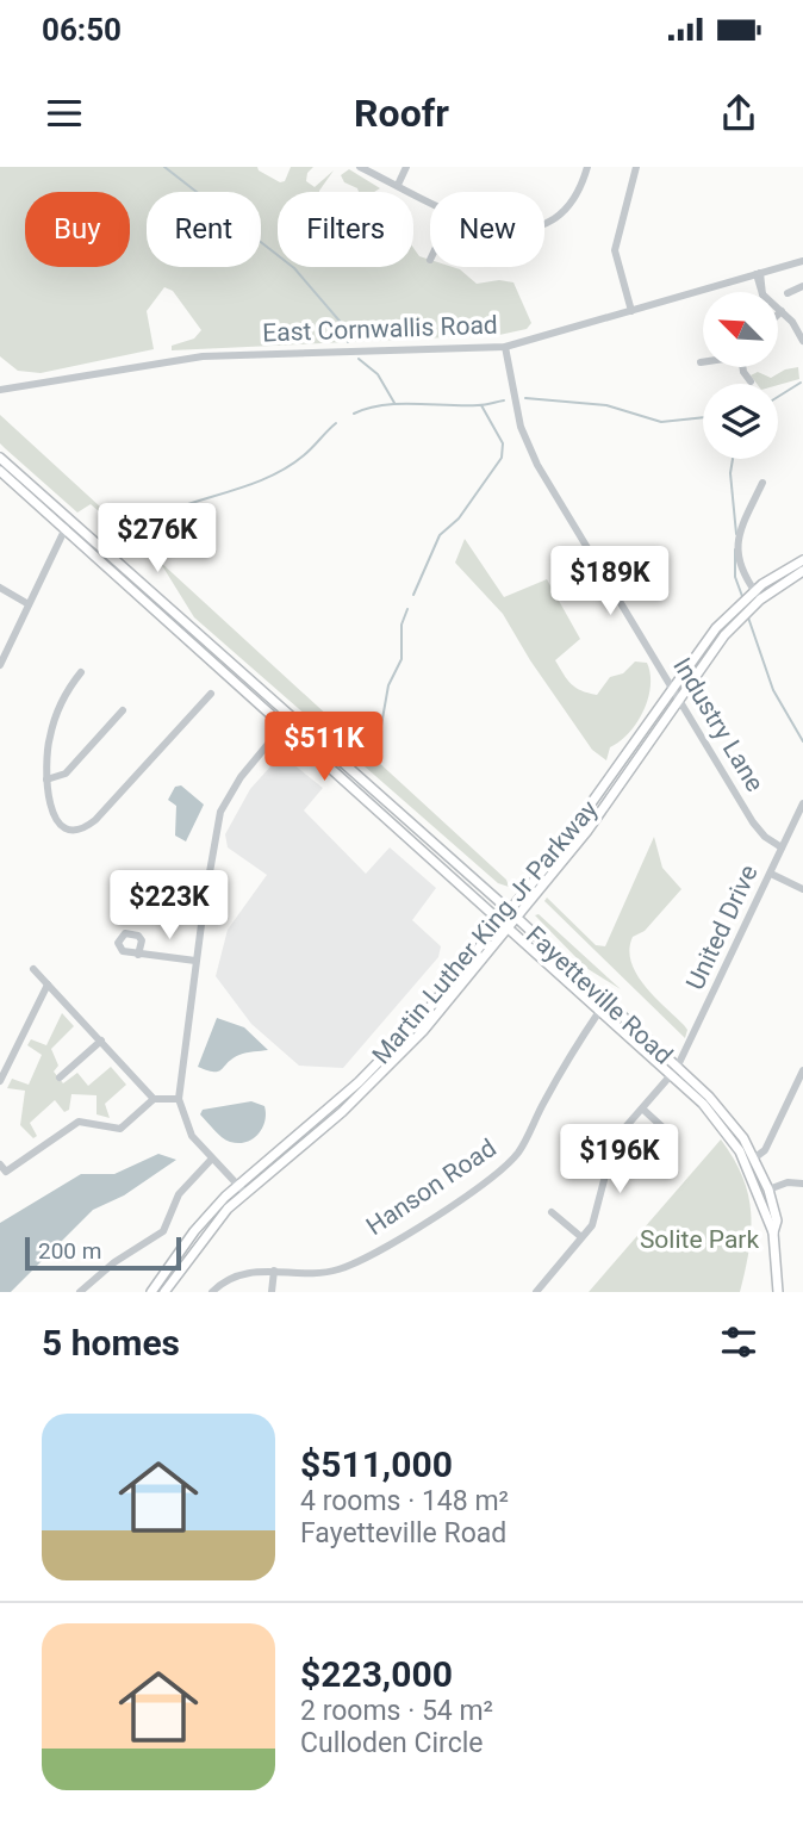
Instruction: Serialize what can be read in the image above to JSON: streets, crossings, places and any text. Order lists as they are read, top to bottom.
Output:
{
  "streets": {
    "main road": ["Martin Luther King Jr Parkway", "Fayetteville Road"],
    "street": [
      "East Cornwallis Road",
      "Industry Lane",
      "United Drive",
      "Hanson Road"
    ]
  },
  "crossings": [
    ["East Cornwallis Road", "Industry Lane"],
    ["Industry Lane", "United Drive"],
    ["Industry Lane", "Martin Luther King Jr Parkway"],
    ["United Drive", "Fayetteville Road"],
    ["Martin Luther King Jr Parkway", "Fayetteville Road"],
    ["Fayetteville Road", "Hanson Road"]
  ],
  "parks": ["Solite Park"],
  "scale_bar": "200 m",
  "north": "top left",
  "page": {
    "status": "06:50",
    "header": "Roofr",
    "chip": [
      "Buy",
      "Rent",
      "Filters",
      "New"
    ],
    "price": [
      "$276K",
      "$189K",
      "$511K",
      "$223K",
      "$196K"
    ],
    "scale": "200 m",
    "heading": "5 homes",
    "list": [
      {
        "name": "$511,000",
        "note": "4 rooms · 148 m² · Fayetteville Road"
      },
      {
        "name": "$223,000",
        "note": "2 rooms · 54 m² · Culloden Circle"
      }
    ]
  }
}
